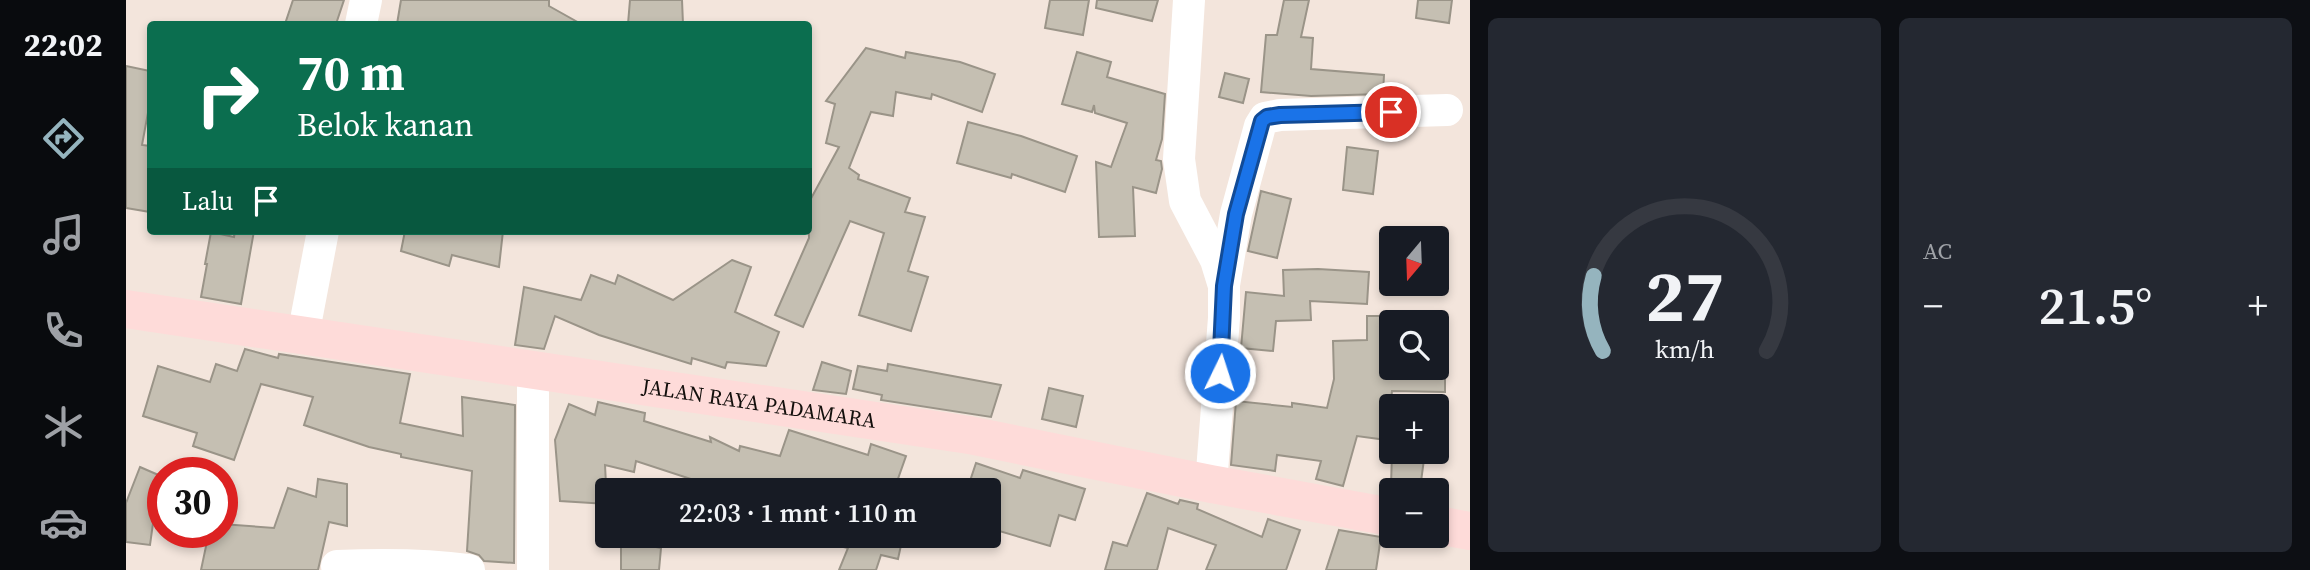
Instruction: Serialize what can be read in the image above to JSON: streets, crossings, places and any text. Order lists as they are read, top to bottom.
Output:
{
  "streets": {
    "main road": ["JALAN RAYA PADAMARA"]
  },
  "north": "bottom",
  "page": {
    "tabs": "22:02",
    "tile": "AC",
    "turn": ["70 m", "Belok kanan"],
    "then": "Lalu",
    "map_buttons": ["+", "−"],
    "heat": ["−", "21.5°", "+"],
    "limit": "30",
    "trip": "22:03 · 1 mnt · 110 m",
    "gauge": ["27", "km/h"]
  }
}
